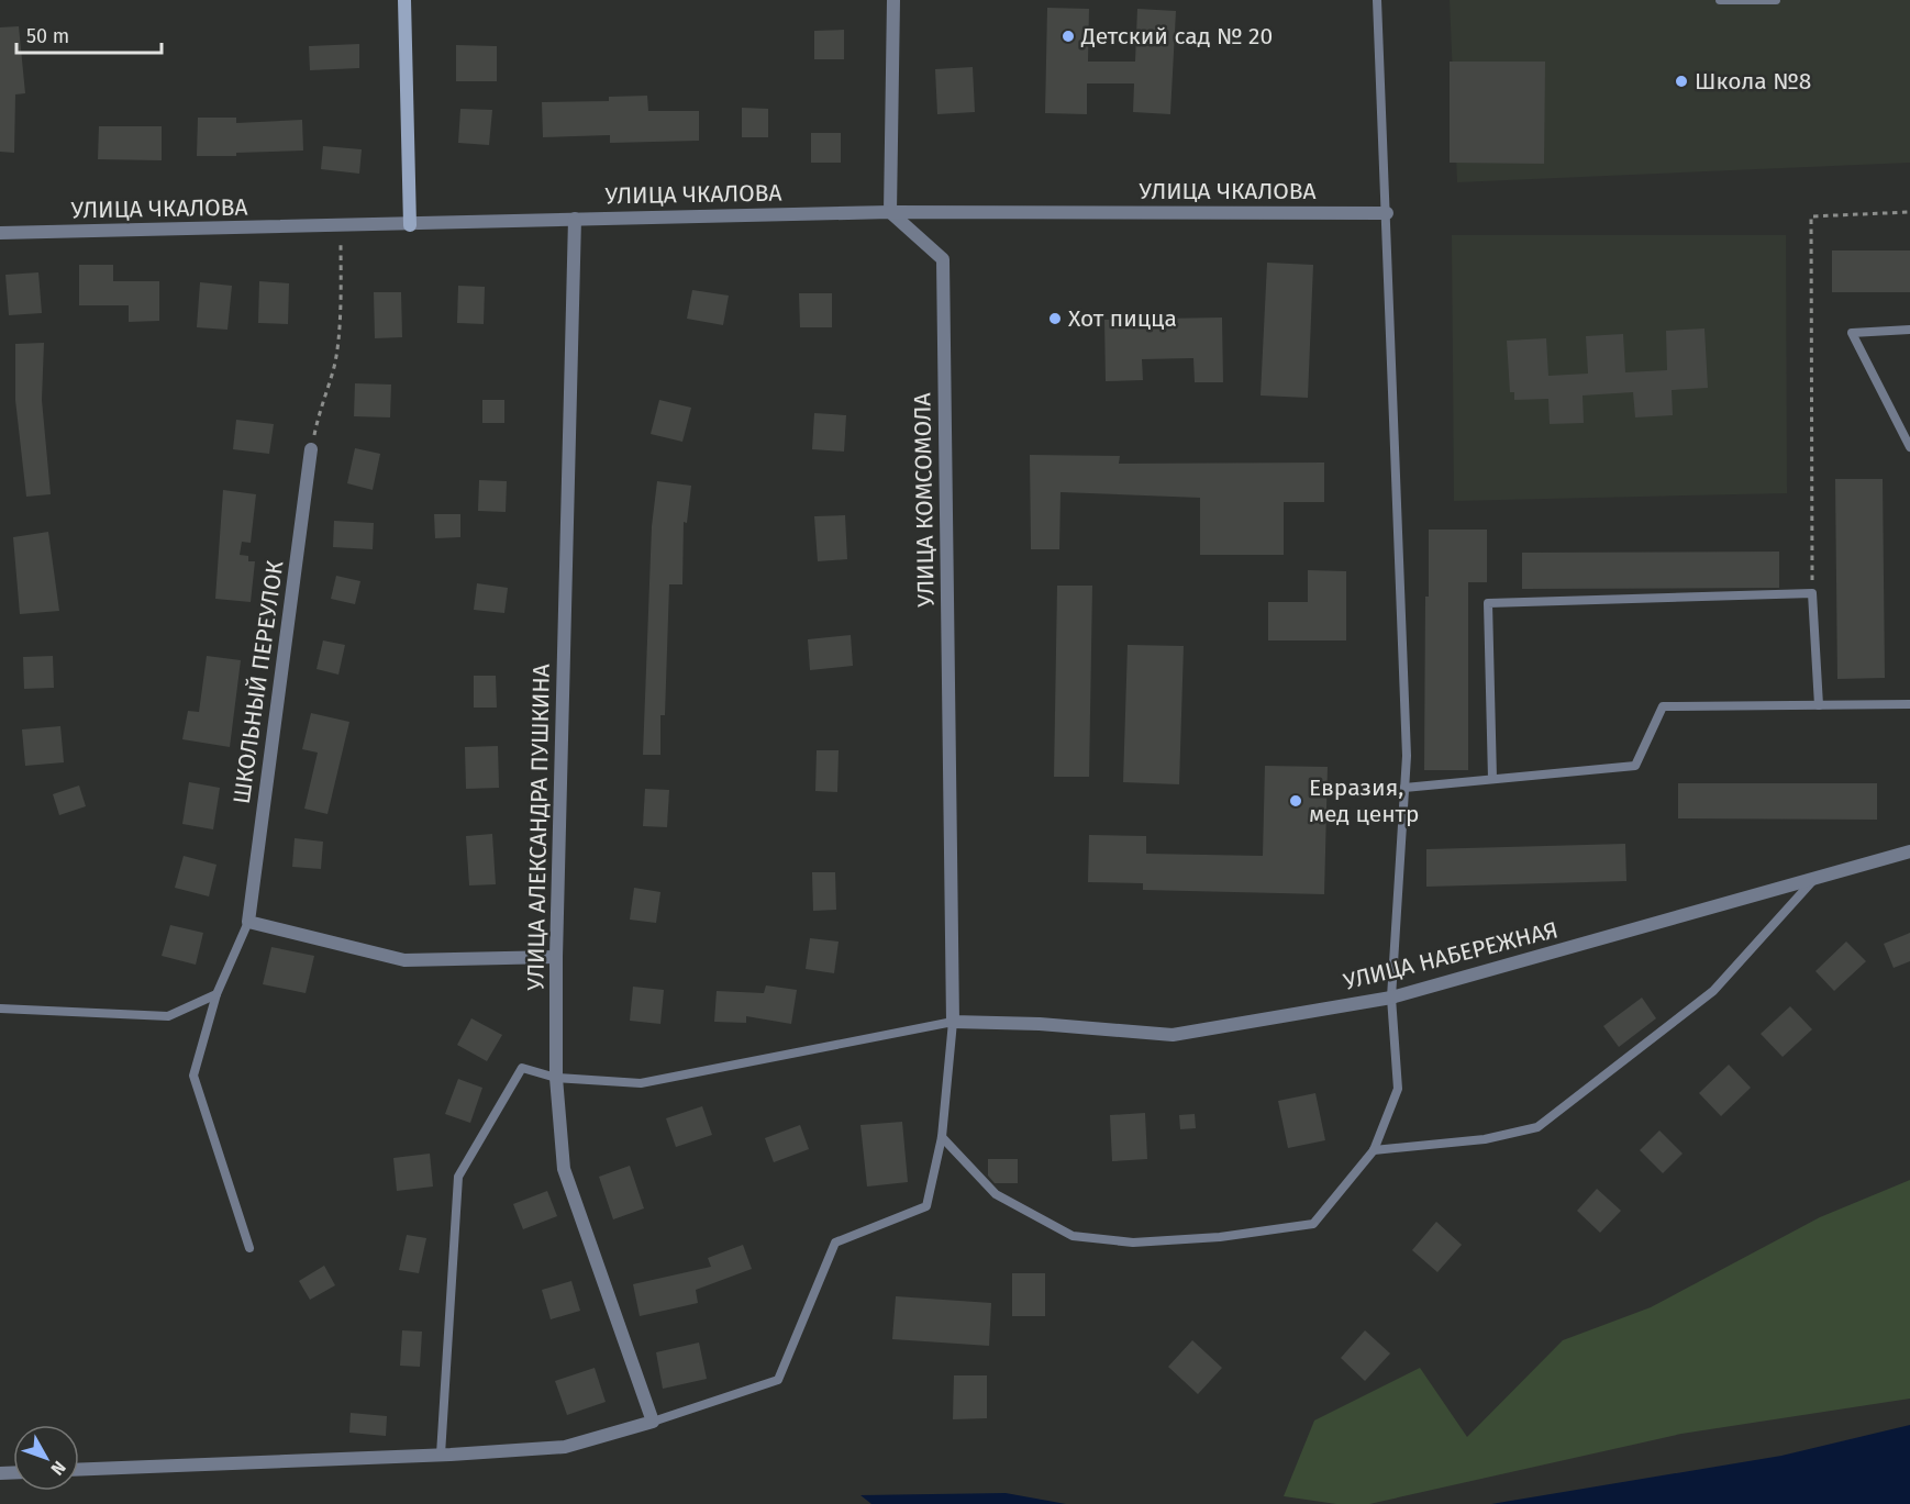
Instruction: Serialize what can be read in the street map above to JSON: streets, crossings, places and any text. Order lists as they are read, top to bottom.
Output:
{
  "streets": {
    "street": [
      "УЛИЦА ЧКАЛОВА",
      "УЛИЦА КОМСОМОЛА",
      "ШКОЛЬНЫЙ ПЕРЕУЛОК",
      "УЛИЦА АЛЕКСАНДРА ПУШКИНА",
      "УЛИЦА НАБЕРЕЖНАЯ"
    ]
  },
  "crossings": [
    ["УЛИЦА ЧКАЛОВА", "УЛИЦА КОМСОМОЛА"],
    ["УЛИЦА ЧКАЛОВА", "УЛИЦА АЛЕКСАНДРА ПУШКИНА"],
    ["УЛИЦА КОМСОМОЛА", "УЛИЦА НАБЕРЕЖНАЯ"]
  ],
  "places": [
    "Детский сад № 20",
    "Школа №8",
    "Хот пицца",
    "Евразия, мед центр"
  ],
  "scale_bar": "50 m",
  "north": "bottom right"
}
